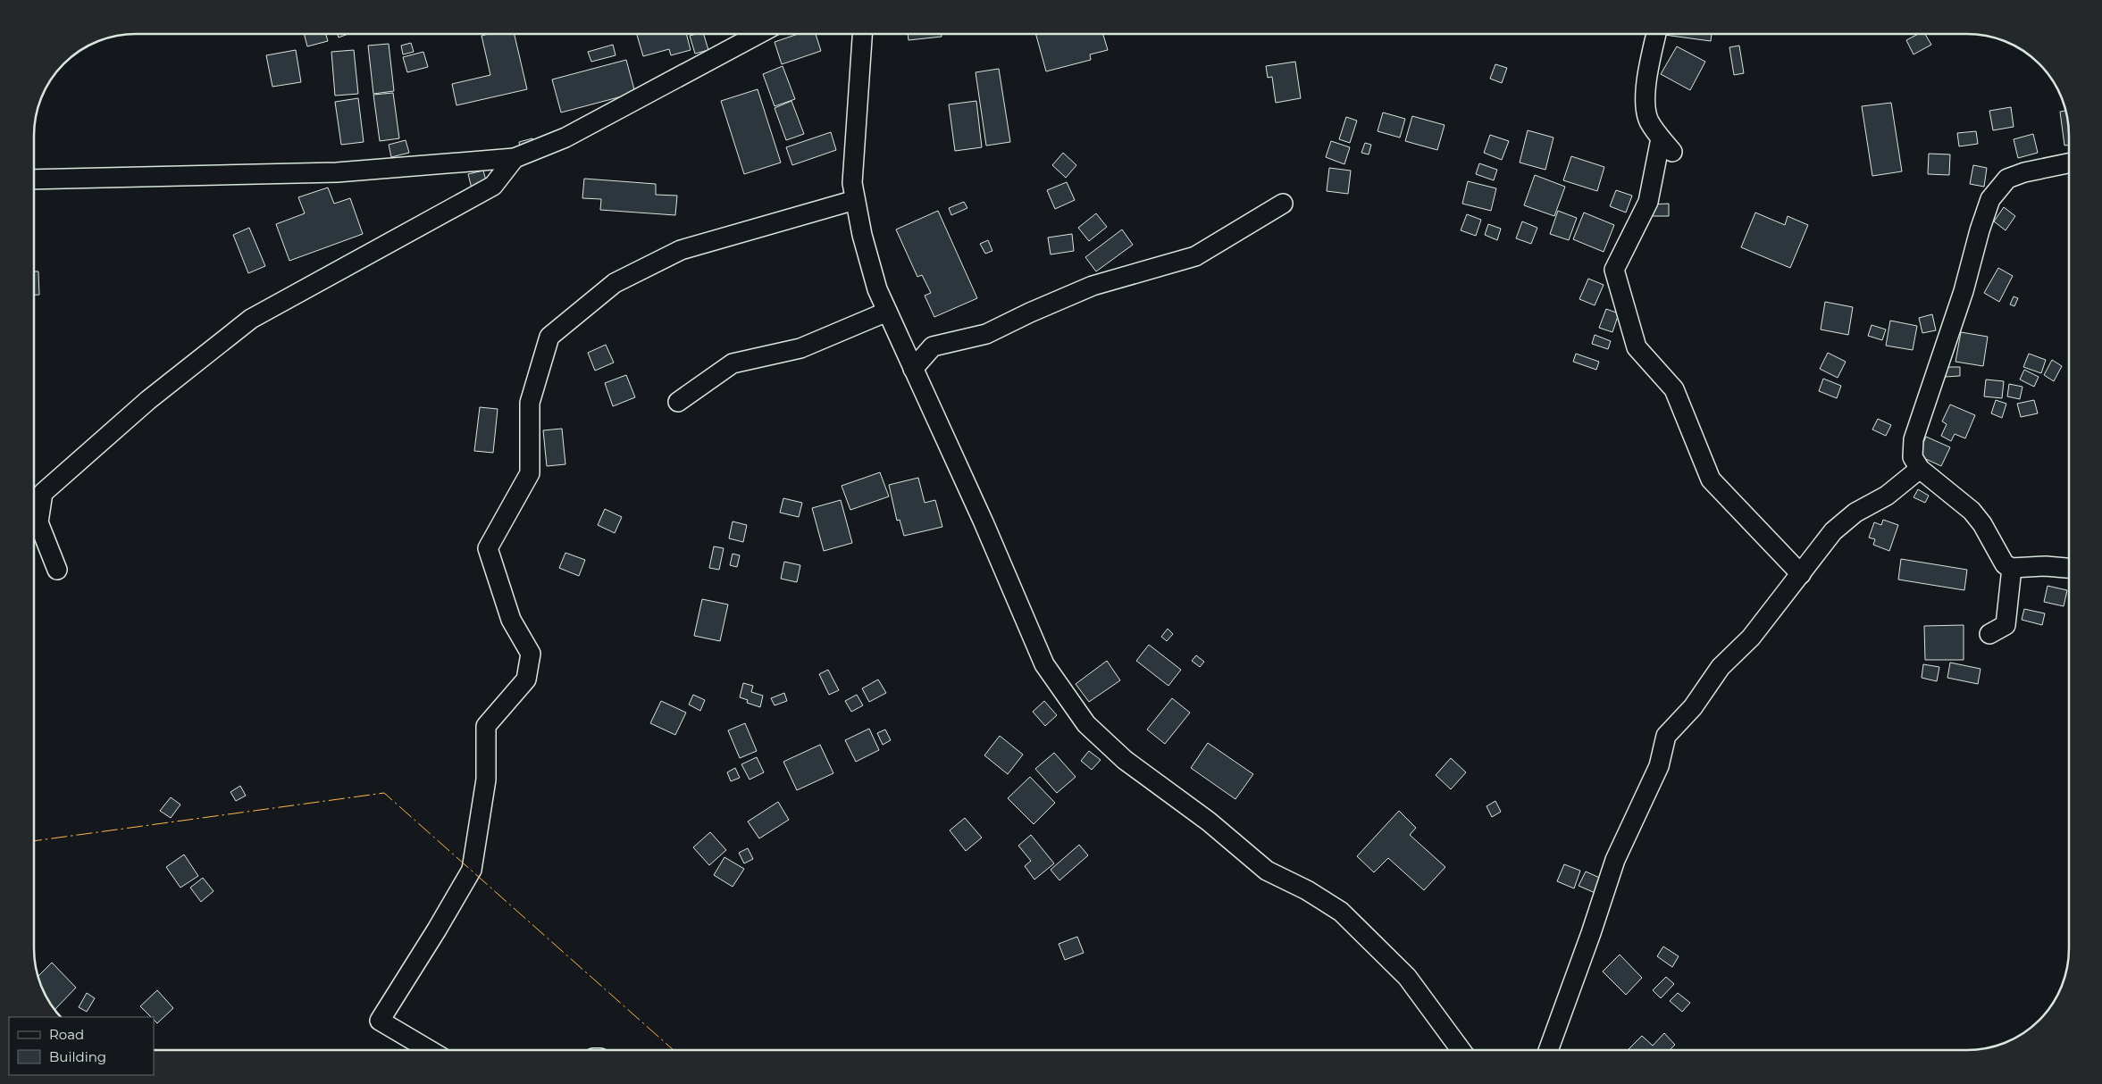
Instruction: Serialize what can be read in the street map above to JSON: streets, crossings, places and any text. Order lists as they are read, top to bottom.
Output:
{
  "legend": ["Road", "Building"]
}
